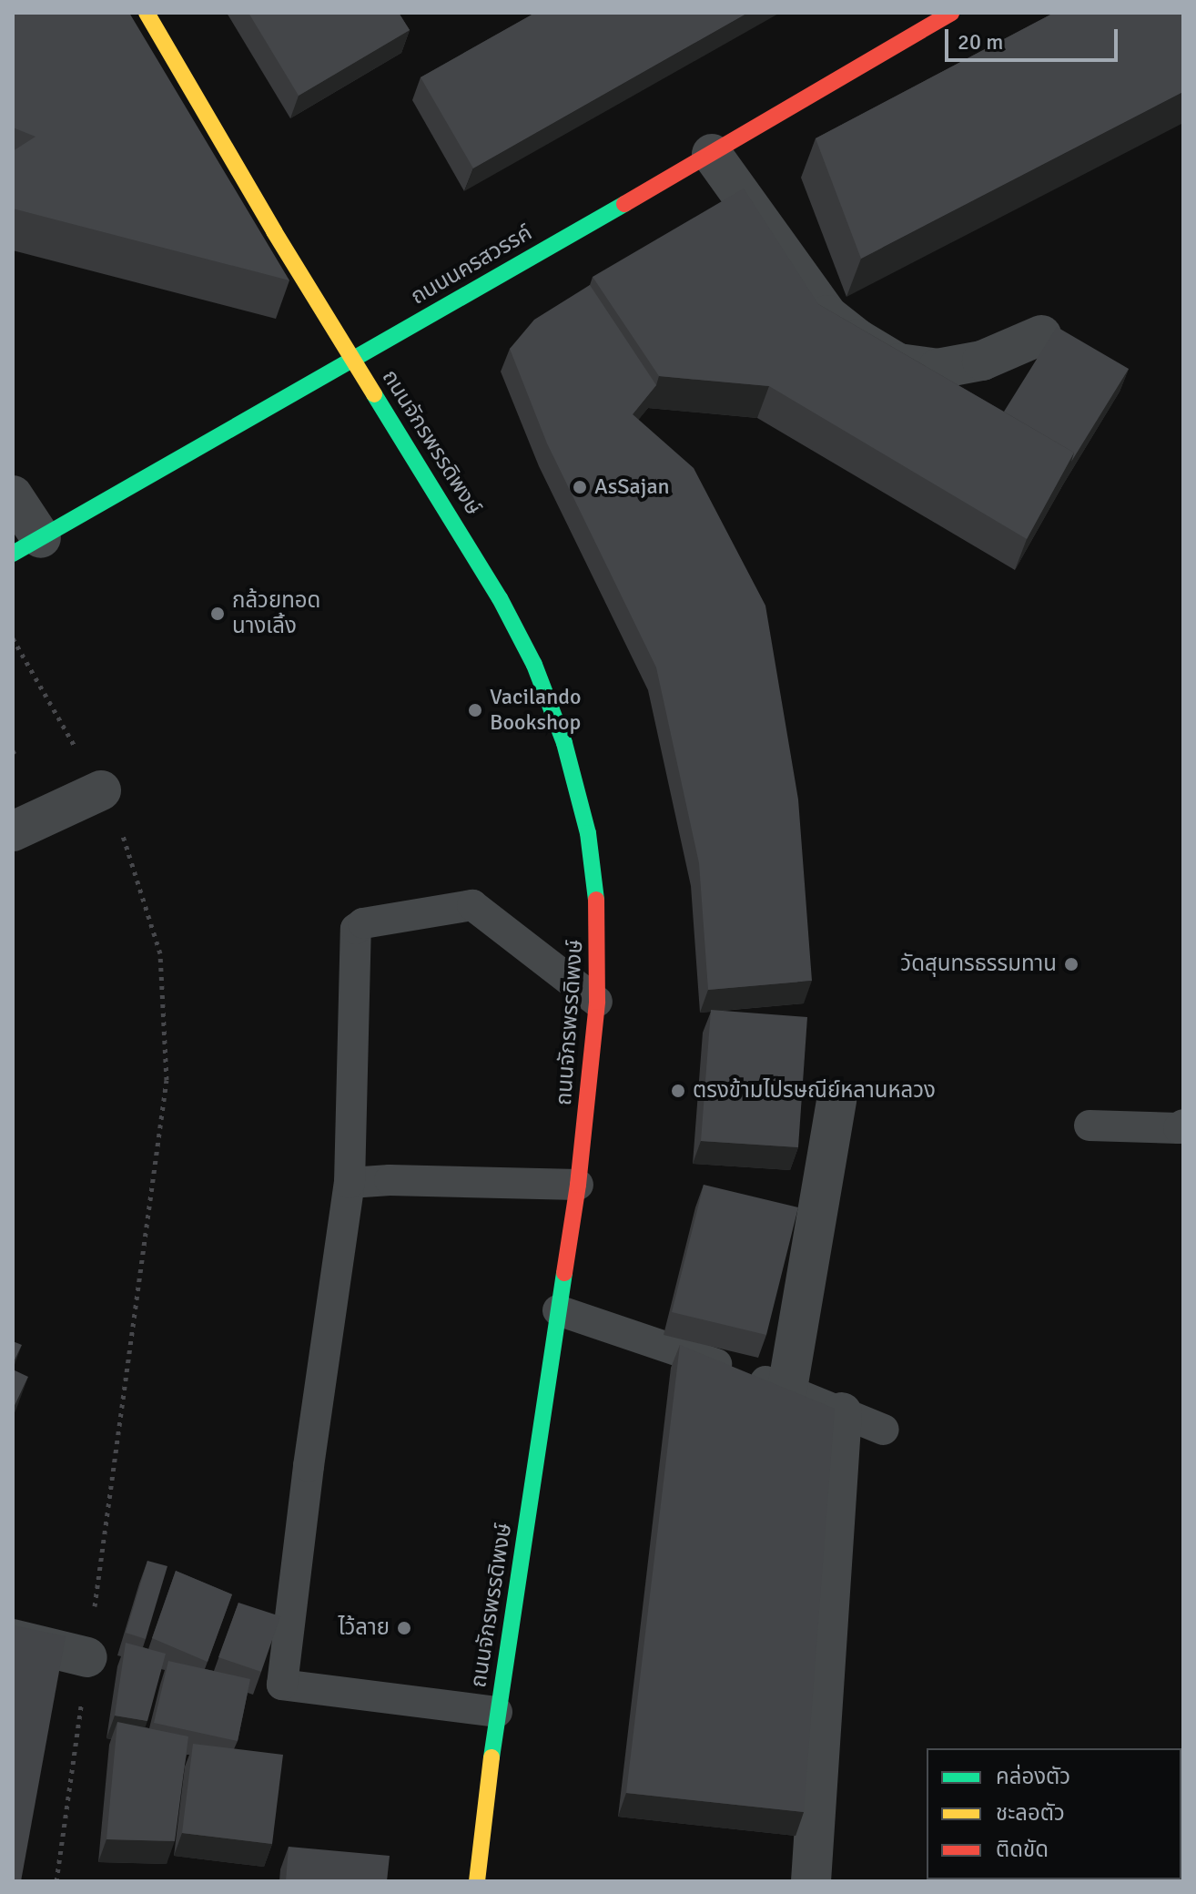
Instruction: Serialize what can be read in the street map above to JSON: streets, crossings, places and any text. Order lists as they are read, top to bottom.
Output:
{
  "streets": {
    "main road": ["ถนนนครสวรรค์", "ถนนจักรพรรดิพงษ์"]
  },
  "crossings": [
    ["ถนนนครสวรรค์", "ถนนจักรพรรดิพงษ์"]
  ],
  "places": [
    "AsSajan",
    "กล้วยทอด นางเลิ้ง",
    "Vacilando Bookshop",
    "วัดสุนทรธรรมทาน",
    "ตรงข้ามไปรษณีย์หลานหลวง",
    "ไว้ลาย"
  ],
  "legend": ["คล่องตัว", "ชะลอตัว", "ติดขัด"],
  "scale_bar": "20 m"
}
